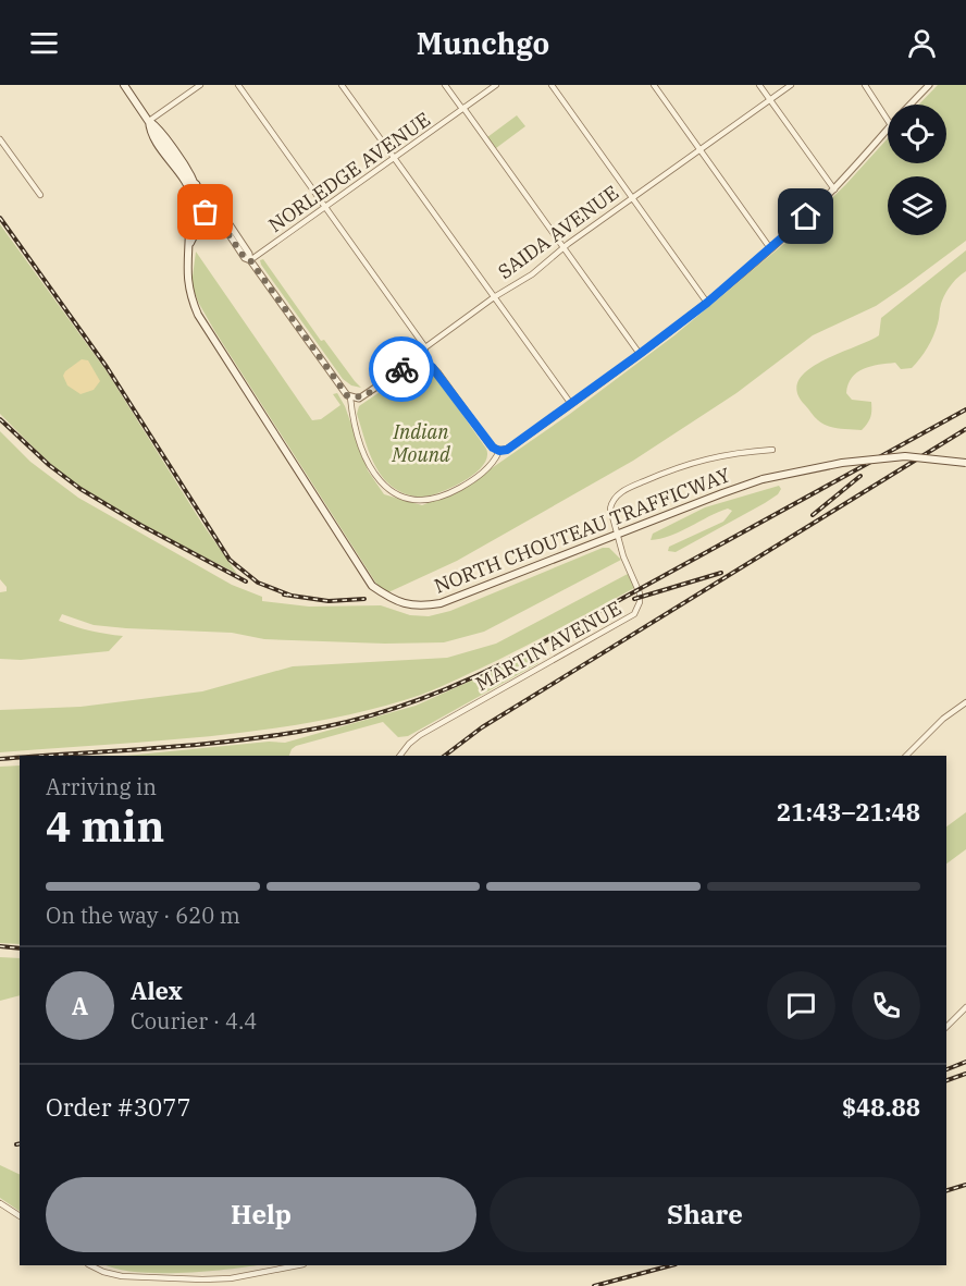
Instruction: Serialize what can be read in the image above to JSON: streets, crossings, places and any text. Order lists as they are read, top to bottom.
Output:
{
  "streets": {
    "main road": ["NORTH CHOUTEAU TRAFFICWAY"],
    "street": ["NORLEDGE AVENUE", "SAIDA AVENUE", "MARTIN AVENUE"]
  },
  "crossings": [
    ["NORTH CHOUTEAU TRAFFICWAY", "MARTIN AVENUE"]
  ],
  "parks": ["Indian Mound"],
  "page": {
    "header": "Munchgo",
    "heading": ["4 min", "Arriving in", "21:43–21:48"],
    "panel": [
      "Alex",
      "Courier · 4.4",
      "Order #3077",
      "$48.88"
    ],
    "bar": "On the way · 620 m",
    "round": "A",
    "buttons": ["Help", "Share"]
  }
}
